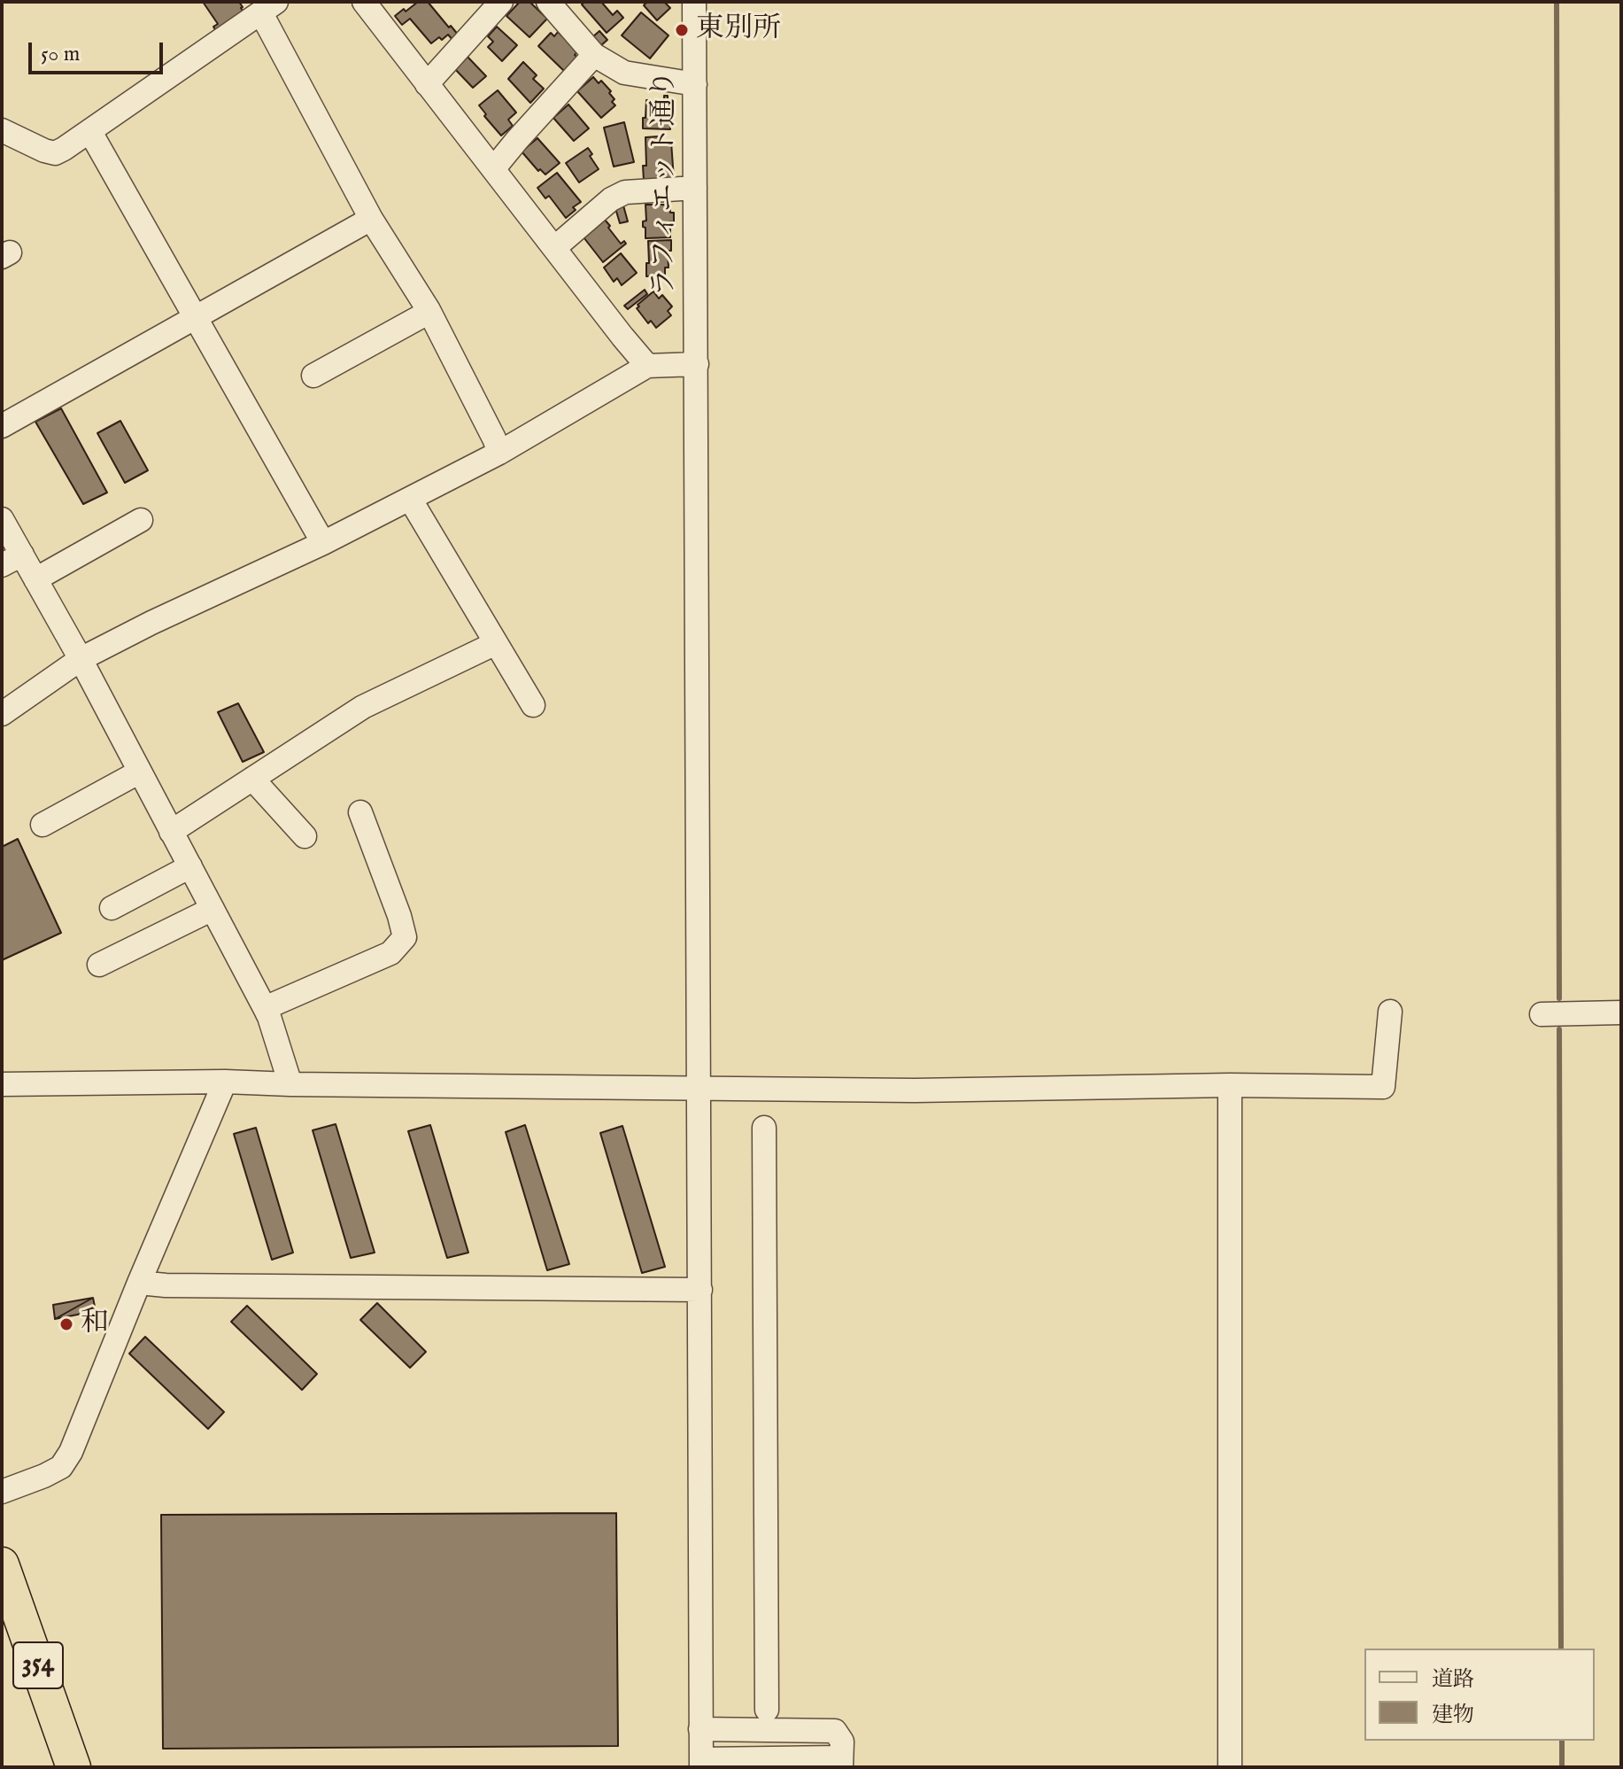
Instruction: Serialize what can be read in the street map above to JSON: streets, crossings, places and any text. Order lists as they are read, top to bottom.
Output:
{
  "streets": {
    "highway": ["354"],
    "street": ["ラフィエット通り"]
  },
  "places": ["東別所", "和"],
  "legend": ["道路", "建物"],
  "scale_bar": "50 m"
}
